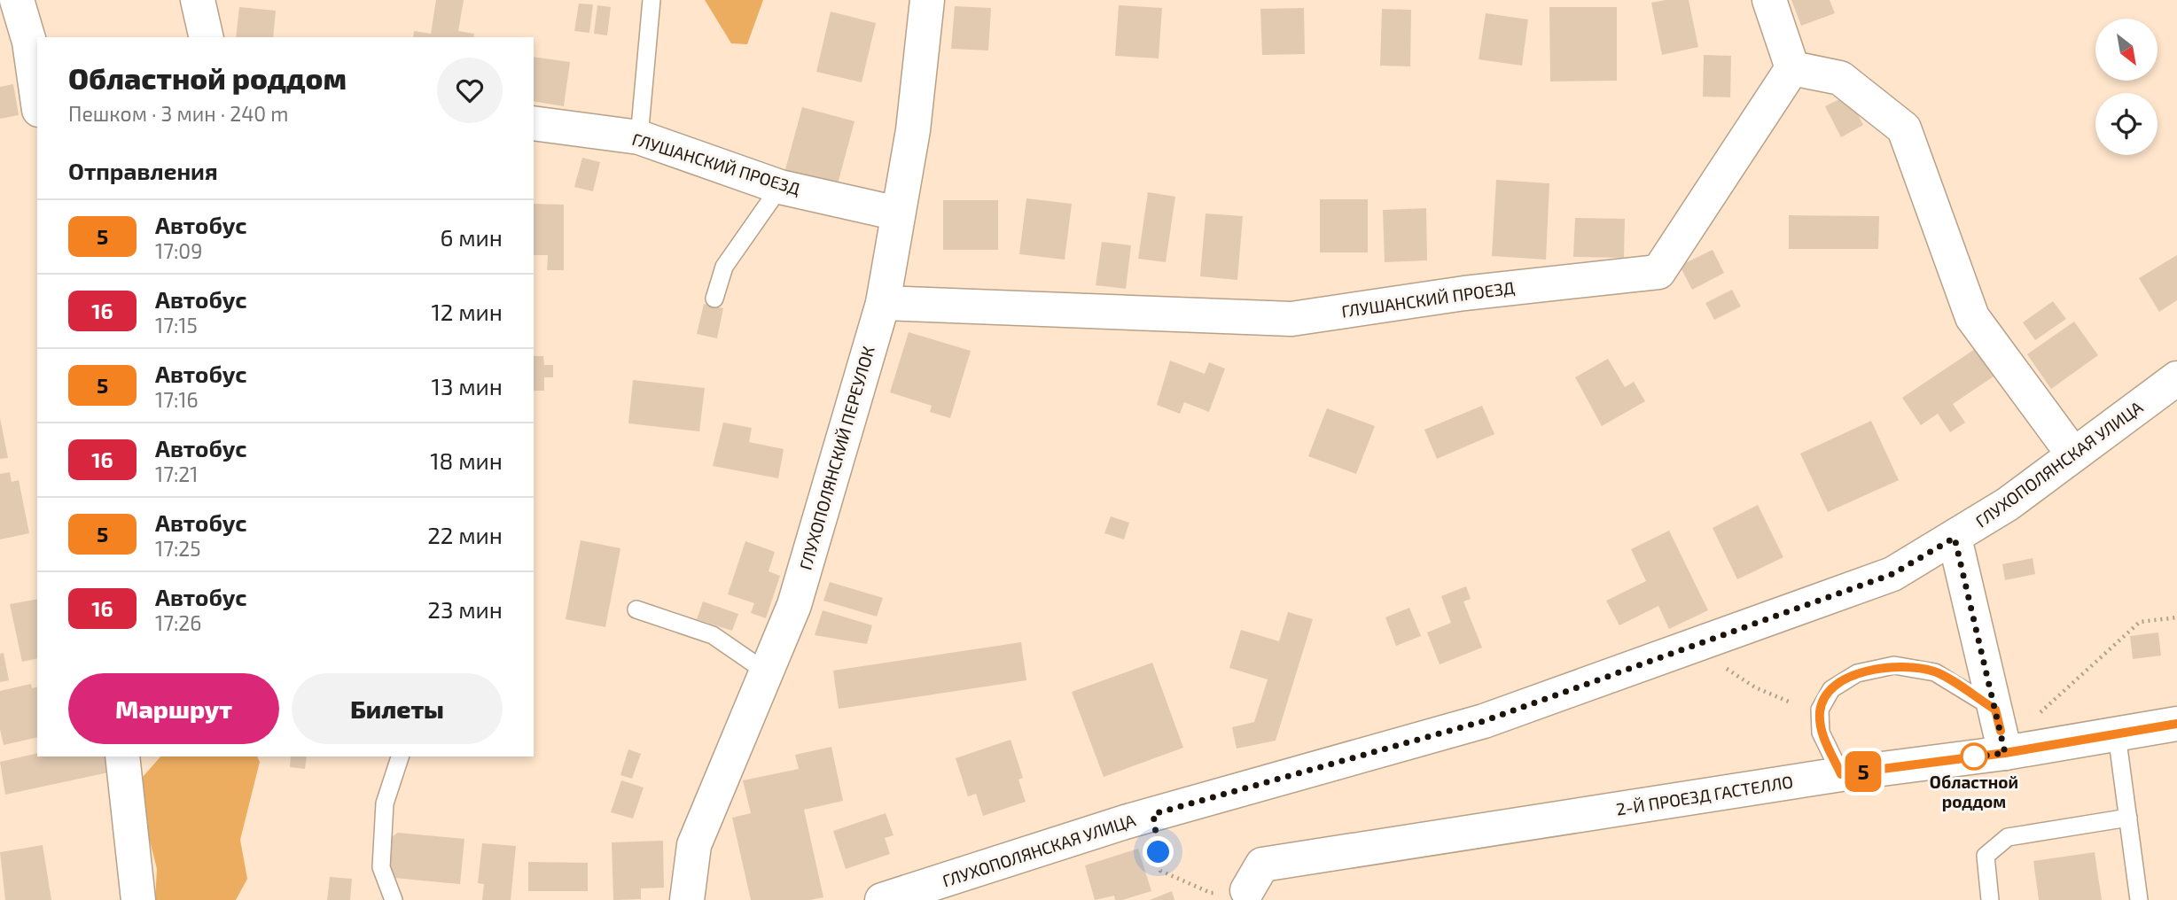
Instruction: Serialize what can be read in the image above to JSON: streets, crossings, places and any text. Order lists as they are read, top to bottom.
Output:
{
  "streets": {
    "street": [
      "ГЛУШАНСКИЙ ПРОЕЗД",
      "ГЛУХОПОЛЯНСКИЙ ПЕРЕУЛОК",
      "ГЛУХОПОЛЯНСКАЯ УЛИЦА",
      "2-Й ПРОЕЗД ГАСТЕЛЛО"
    ]
  },
  "crossings": [
    ["ГЛУШАНСКИЙ ПРОЕЗД", "ГЛУХОПОЛЯНСКИЙ ПЕРЕУЛОК"]
  ],
  "places": ["Областной роддом"],
  "lines": ["bus line 5"],
  "north": "bottom right",
  "page": {
    "on_map": "5",
    "heading": [
      ["Областной роддом", "Пешком · 3 мин · 240 m"],
      "Отправления"
    ],
    "list": [
      {
        "mark": "5",
        "name": "Автобус",
        "note": "17:09",
        "value": "6 мин"
      },
      {
        "mark": "16",
        "name": "Автобус",
        "note": "17:15",
        "value": "12 мин"
      },
      {
        "mark": "5",
        "name": "Автобус",
        "note": "17:16",
        "value": "13 мин"
      },
      {
        "mark": "16",
        "name": "Автобус",
        "note": "17:21",
        "value": "18 мин"
      },
      {
        "mark": "5",
        "name": "Автобус",
        "note": "17:25",
        "value": "22 мин"
      },
      {
        "mark": "16",
        "name": "Автобус",
        "note": "17:26",
        "value": "23 мин"
      }
    ],
    "buttons": ["Маршрут", "Билеты"]
  }
}
